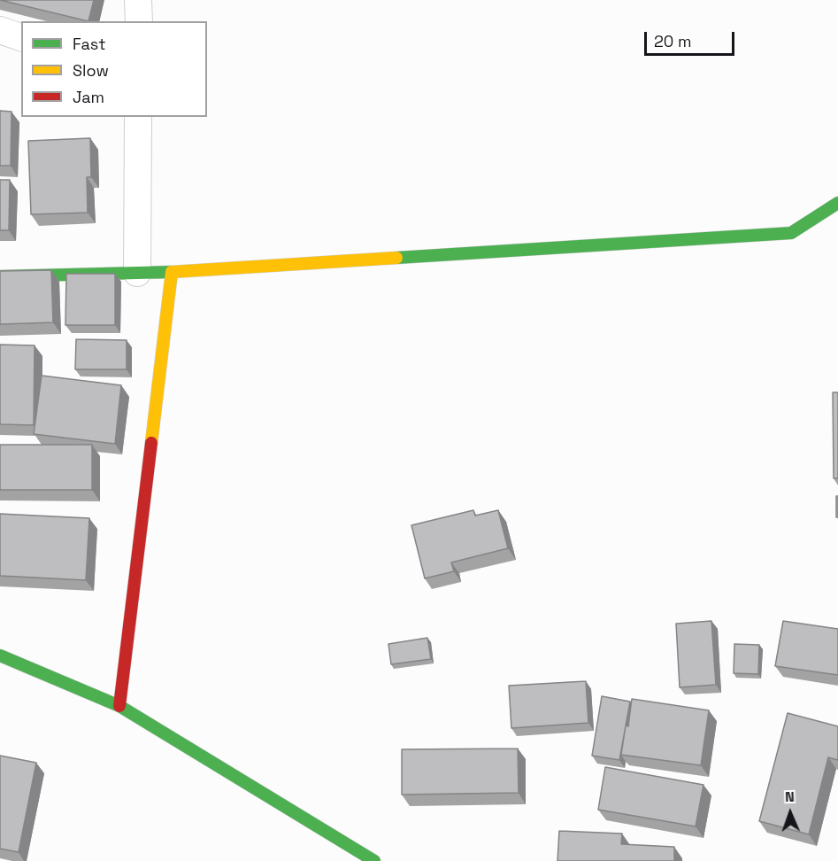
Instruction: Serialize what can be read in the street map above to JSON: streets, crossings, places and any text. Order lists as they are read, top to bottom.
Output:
{
  "legend": ["Fast", "Slow", "Jam"],
  "scale_bar": "20 m",
  "north": "top"
}
